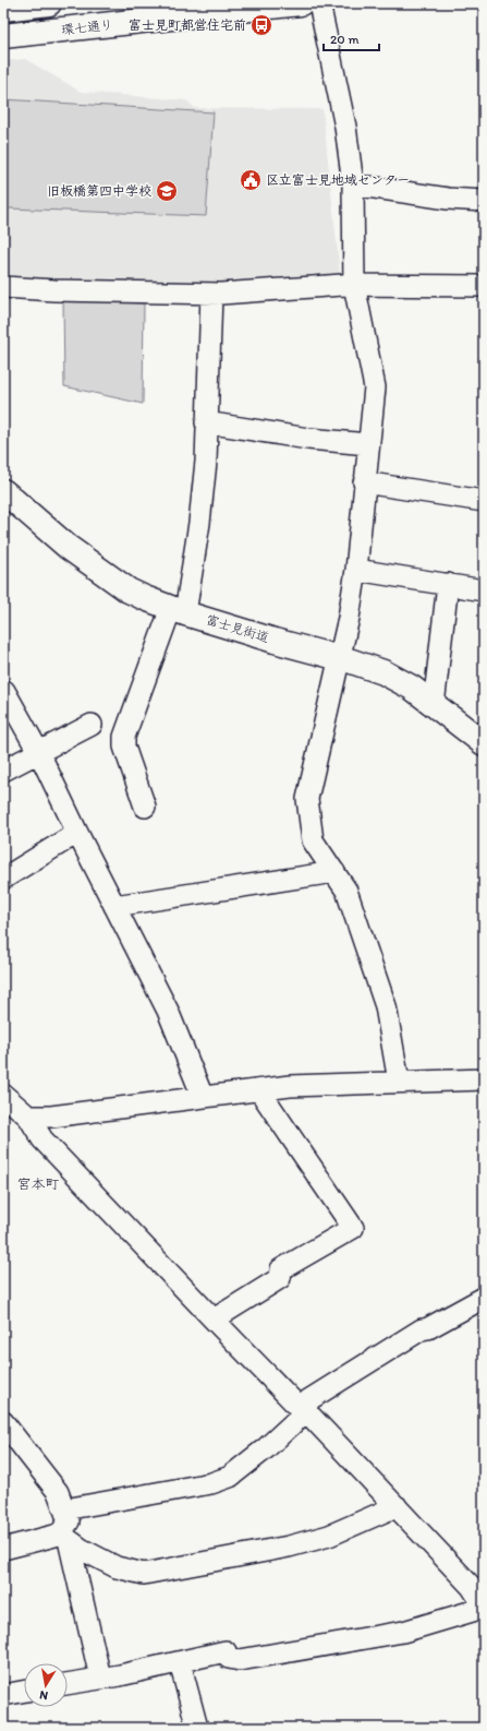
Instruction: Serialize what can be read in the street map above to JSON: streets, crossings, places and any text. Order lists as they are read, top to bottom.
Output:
{
  "streets": {
    "street": ["環七通り", "富士見街道"]
  },
  "districts": ["宮本町"],
  "places": {
    "bus stop": ["富士見町都営住宅前"],
    "public building": ["区立富士見地域センター"],
    "school or university": ["旧板橋第四中学校"]
  },
  "scale_bar": "20 m",
  "north": "bottom"
}
